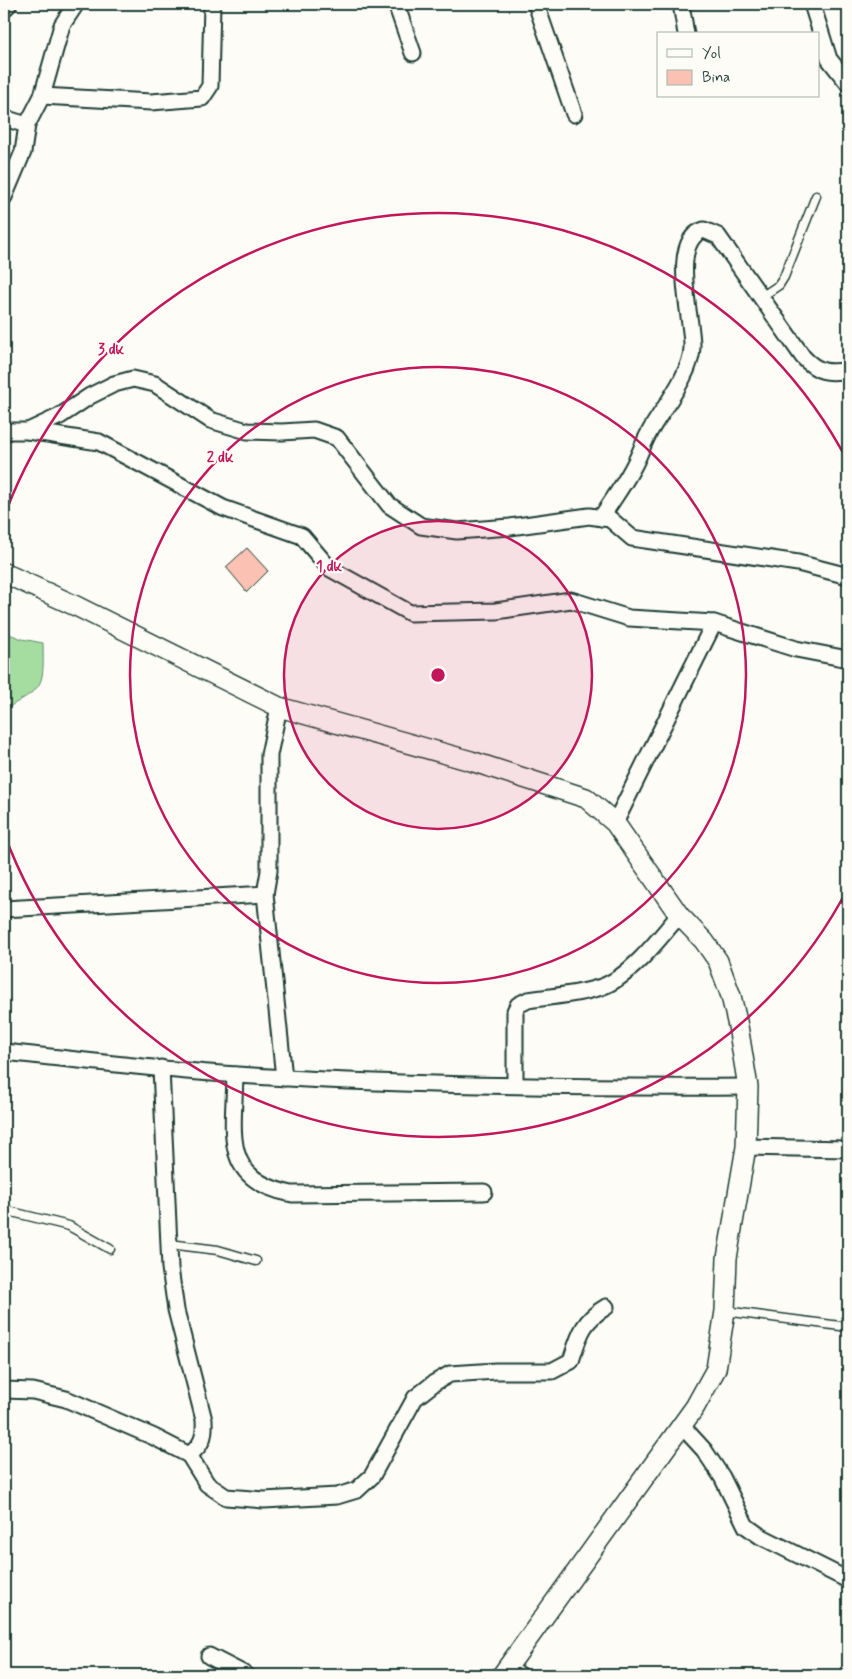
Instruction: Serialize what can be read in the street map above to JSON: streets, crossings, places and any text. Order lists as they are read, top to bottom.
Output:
{
  "legend": ["Yol", "Bina"],
  "rings": ["3 dk", "2 dk", "1 dk"]
}
